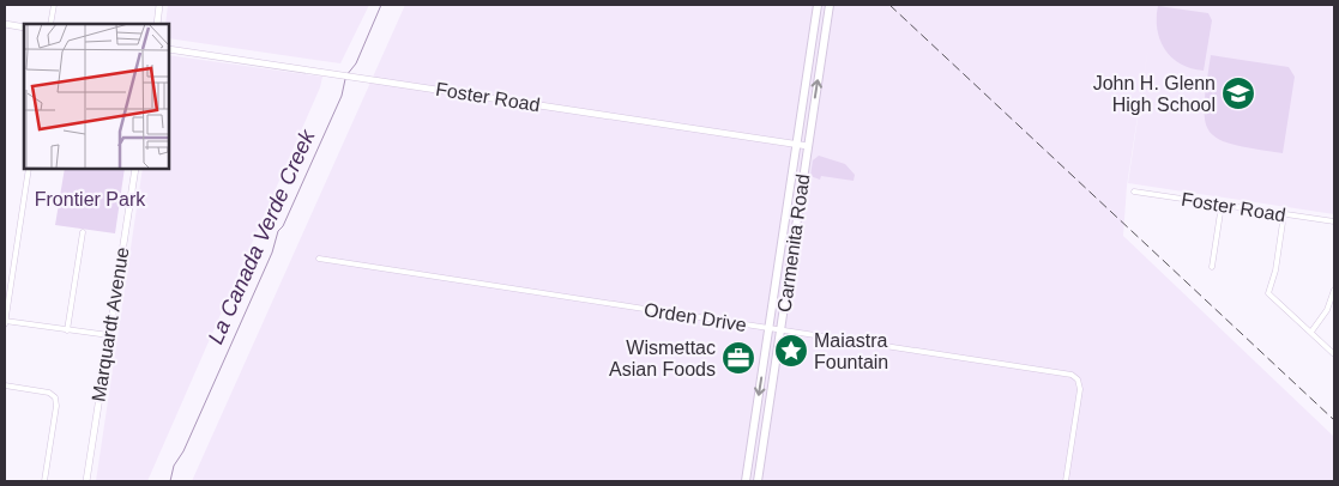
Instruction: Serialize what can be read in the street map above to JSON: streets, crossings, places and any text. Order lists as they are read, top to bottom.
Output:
{
  "streets": {
    "main road": ["Carmenita Road"],
    "street": ["Foster Road", "Orden Drive", "Marquardt Avenue"]
  },
  "crossings": [
    ["Foster Road", "Carmenita Road"],
    ["Carmenita Road", "Orden Drive"]
  ],
  "water": ["La Canada Verde Creek"],
  "parks": ["Frontier Park"],
  "places": {
    "school or university": ["John H. Glenn High School"],
    "place": ["Maiastra Fountain"],
    "office": ["Wismettac Asian Foods"]
  }
}
